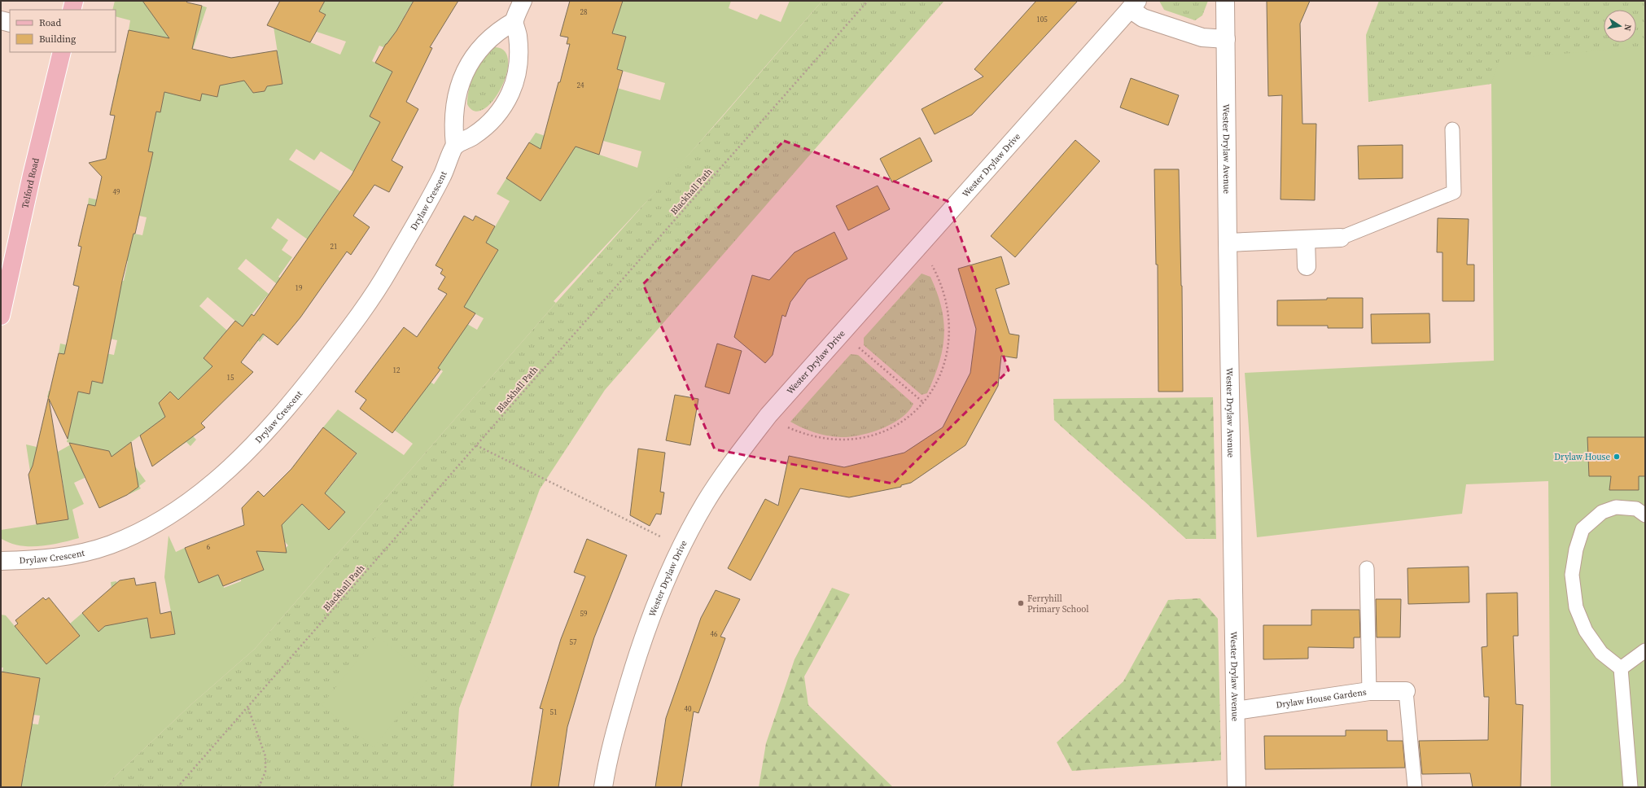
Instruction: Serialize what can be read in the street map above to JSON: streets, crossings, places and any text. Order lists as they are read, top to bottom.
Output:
{
  "streets": {
    "main road": ["Telford Road"],
    "street": [
      "Wester Drylaw Avenue",
      "Wester Drylaw Drive",
      "Drylaw Crescent",
      "Drylaw House Gardens"
    ],
    "path": ["Blackhall Path"]
  },
  "crossings": [
    ["Wester Drylaw Avenue", "Drylaw House Gardens"]
  ],
  "places": ["Drylaw House", "Ferryhill Primary School"],
  "house_numbers": [
    "28",
    "105",
    "24",
    "49",
    "21",
    "19",
    "12",
    "15",
    "6",
    "59",
    "46",
    "57",
    "40",
    "51"
  ],
  "legend": ["Road", "Building"],
  "north": "right"
}
